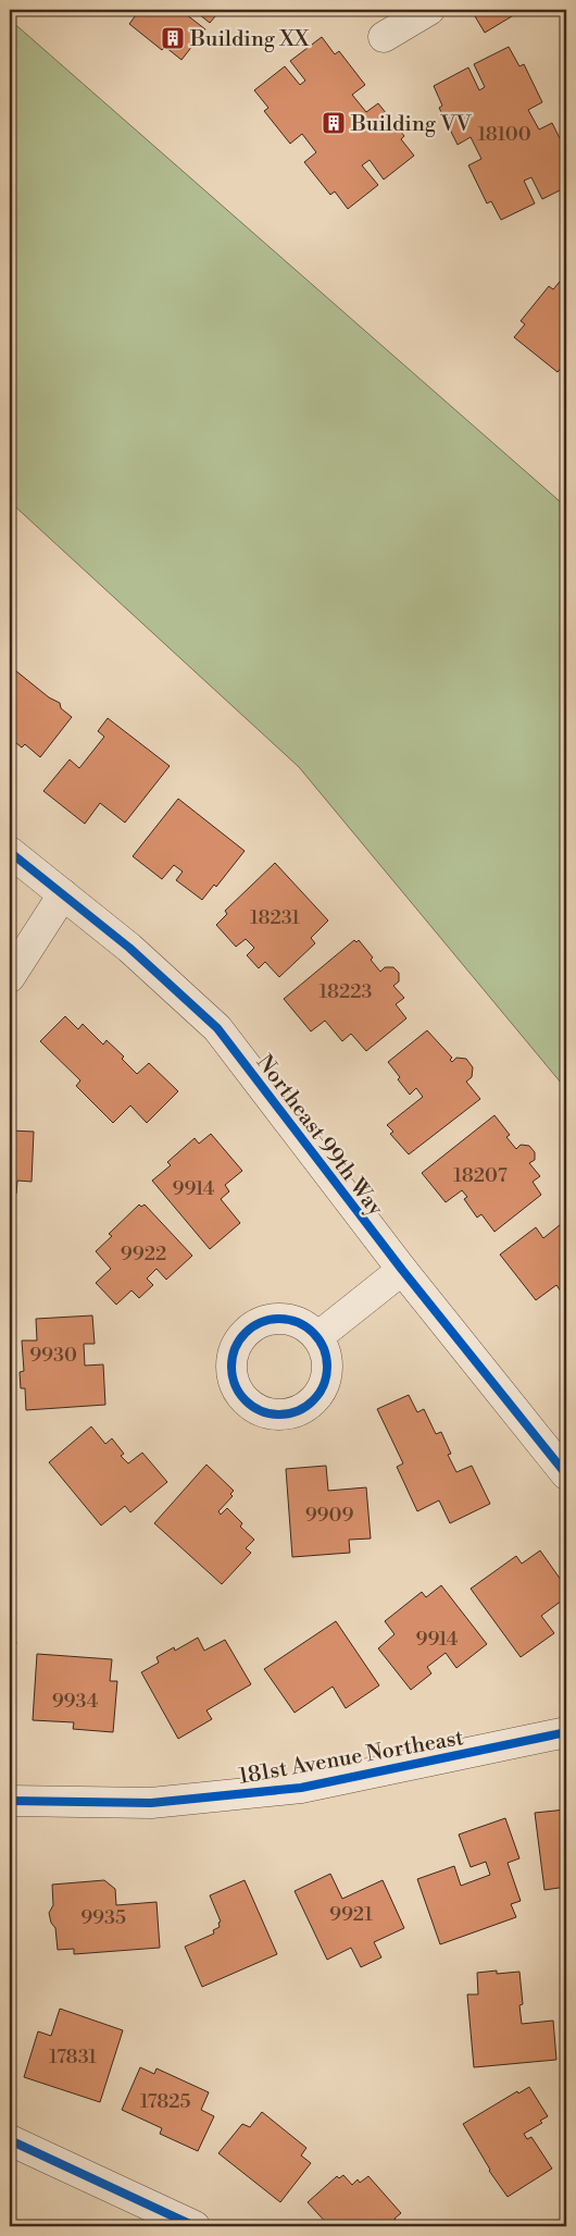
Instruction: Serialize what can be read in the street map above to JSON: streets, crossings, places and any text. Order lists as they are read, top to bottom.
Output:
{
  "streets": {
    "street": ["Northeast 99th Way", "181st Avenue Northeast"]
  },
  "places": {
    "building": ["Building XX", "Building VV"]
  },
  "house_numbers": [
    "18100",
    "18231",
    "18223",
    "18207",
    "9914",
    "9922",
    "9930",
    "9909",
    "9914",
    "9934",
    "9921",
    "9935",
    "17831",
    "17825"
  ]
}
